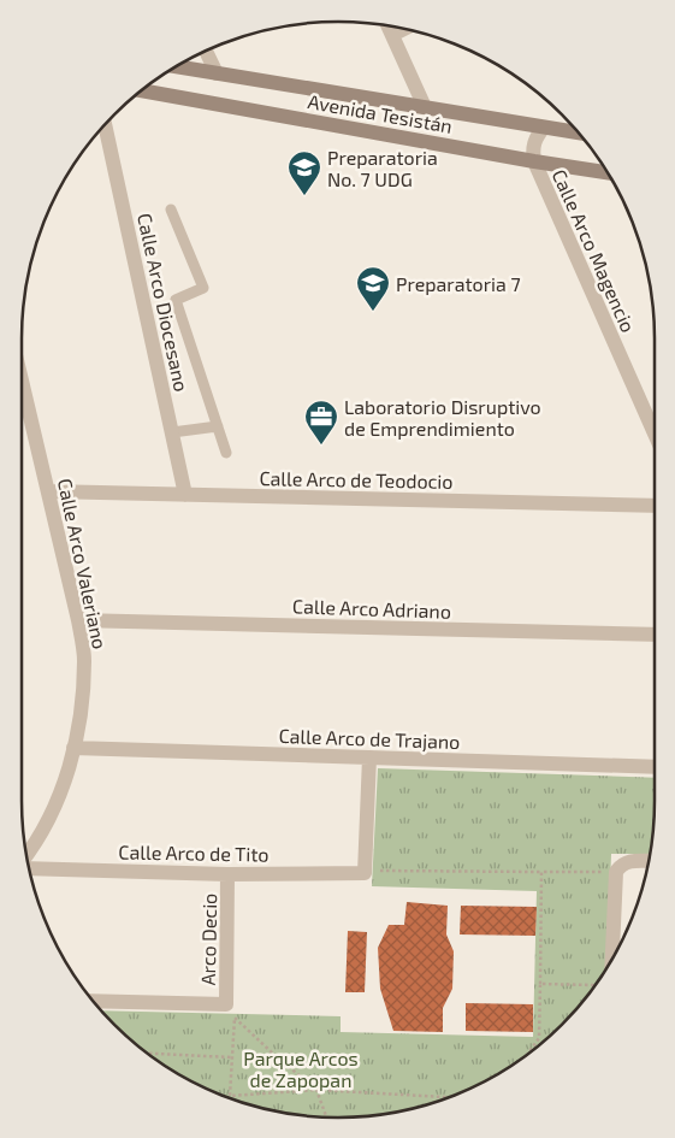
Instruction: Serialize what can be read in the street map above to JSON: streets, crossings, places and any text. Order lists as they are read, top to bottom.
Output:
{
  "streets": {
    "street": [
      "Avenida Tesistán",
      "Calle Arco Magencio",
      "Calle Arco Diocesano",
      "Calle Arco de Teodocio",
      "Calle Arco Valeriano",
      "Calle Arco Adriano",
      "Calle Arco de Trajano",
      "Calle Arco de Tito",
      "Arco Decio"
    ]
  },
  "crossings": [
    ["Avenida Tesistán", "Calle Arco Magencio"],
    ["Calle Arco Diocesano", "Calle Arco de Teodocio"],
    ["Calle Arco de Teodocio", "Calle Arco Valeriano"],
    ["Calle Arco Valeriano", "Calle Arco Adriano"],
    ["Calle Arco Valeriano", "Calle Arco de Trajano"],
    ["Calle Arco de Tito", "Arco Decio"]
  ],
  "parks": ["Parque Arcos de Zapopan"],
  "places": {
    "school or university": ["Preparatoria No. 7 UDG", "Preparatoria 7"],
    "office": ["Laboratorio Disruptivo de Emprendimiento"]
  }
}
